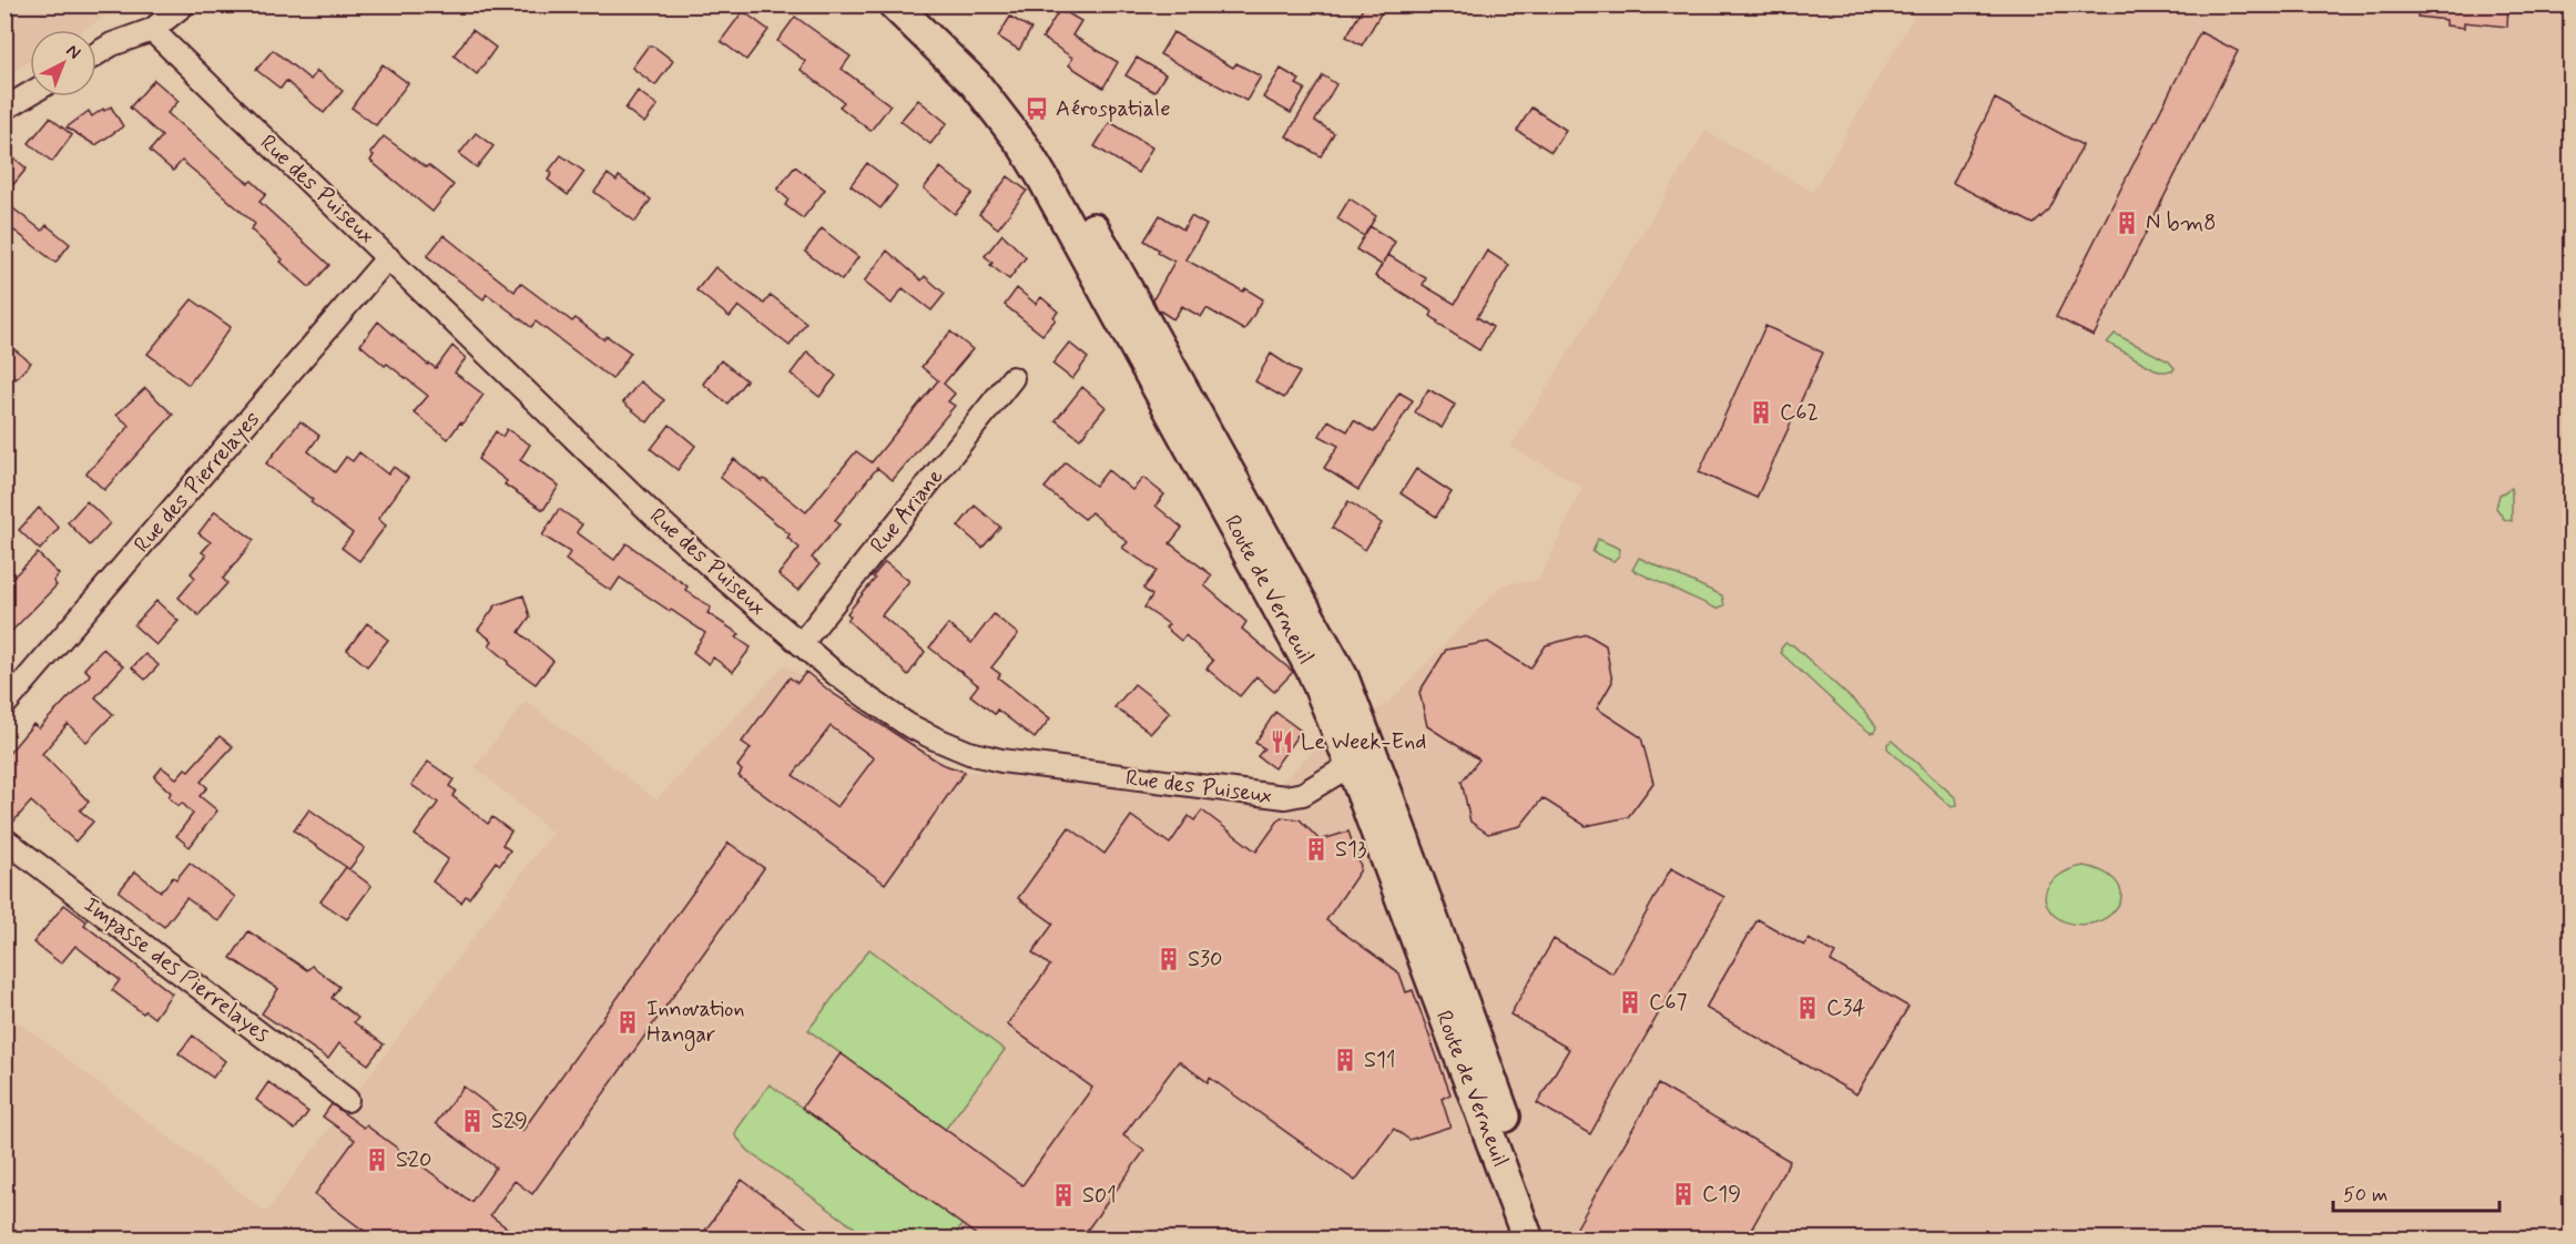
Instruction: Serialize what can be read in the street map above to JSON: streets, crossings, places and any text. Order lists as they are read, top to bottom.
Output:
{
  "streets": {
    "main road": ["Route de Verneuil"],
    "street": [
      "Rue des Puiseux",
      "Rue des Pierrelayes",
      "Rue Ariane",
      "Impasse des Pierrelayes"
    ]
  },
  "crossings": [
    ["Rue des Puiseux", "Rue des Pierrelayes"],
    ["Rue des Puiseux", "Rue Ariane"],
    ["Rue des Puiseux", "Route de Verneuil"]
  ],
  "places": {
    "bus stop": ["Aérospatiale"],
    "building": [
      "N bm8",
      "C62",
      "S13",
      "S30",
      "C67",
      "C34",
      "Innovation Hangar",
      "S11",
      "S29",
      "S20",
      "C19",
      "S01"
    ],
    "restaurant": ["Le Week-End"]
  },
  "scale_bar": "50 m",
  "north": "top right"
}
